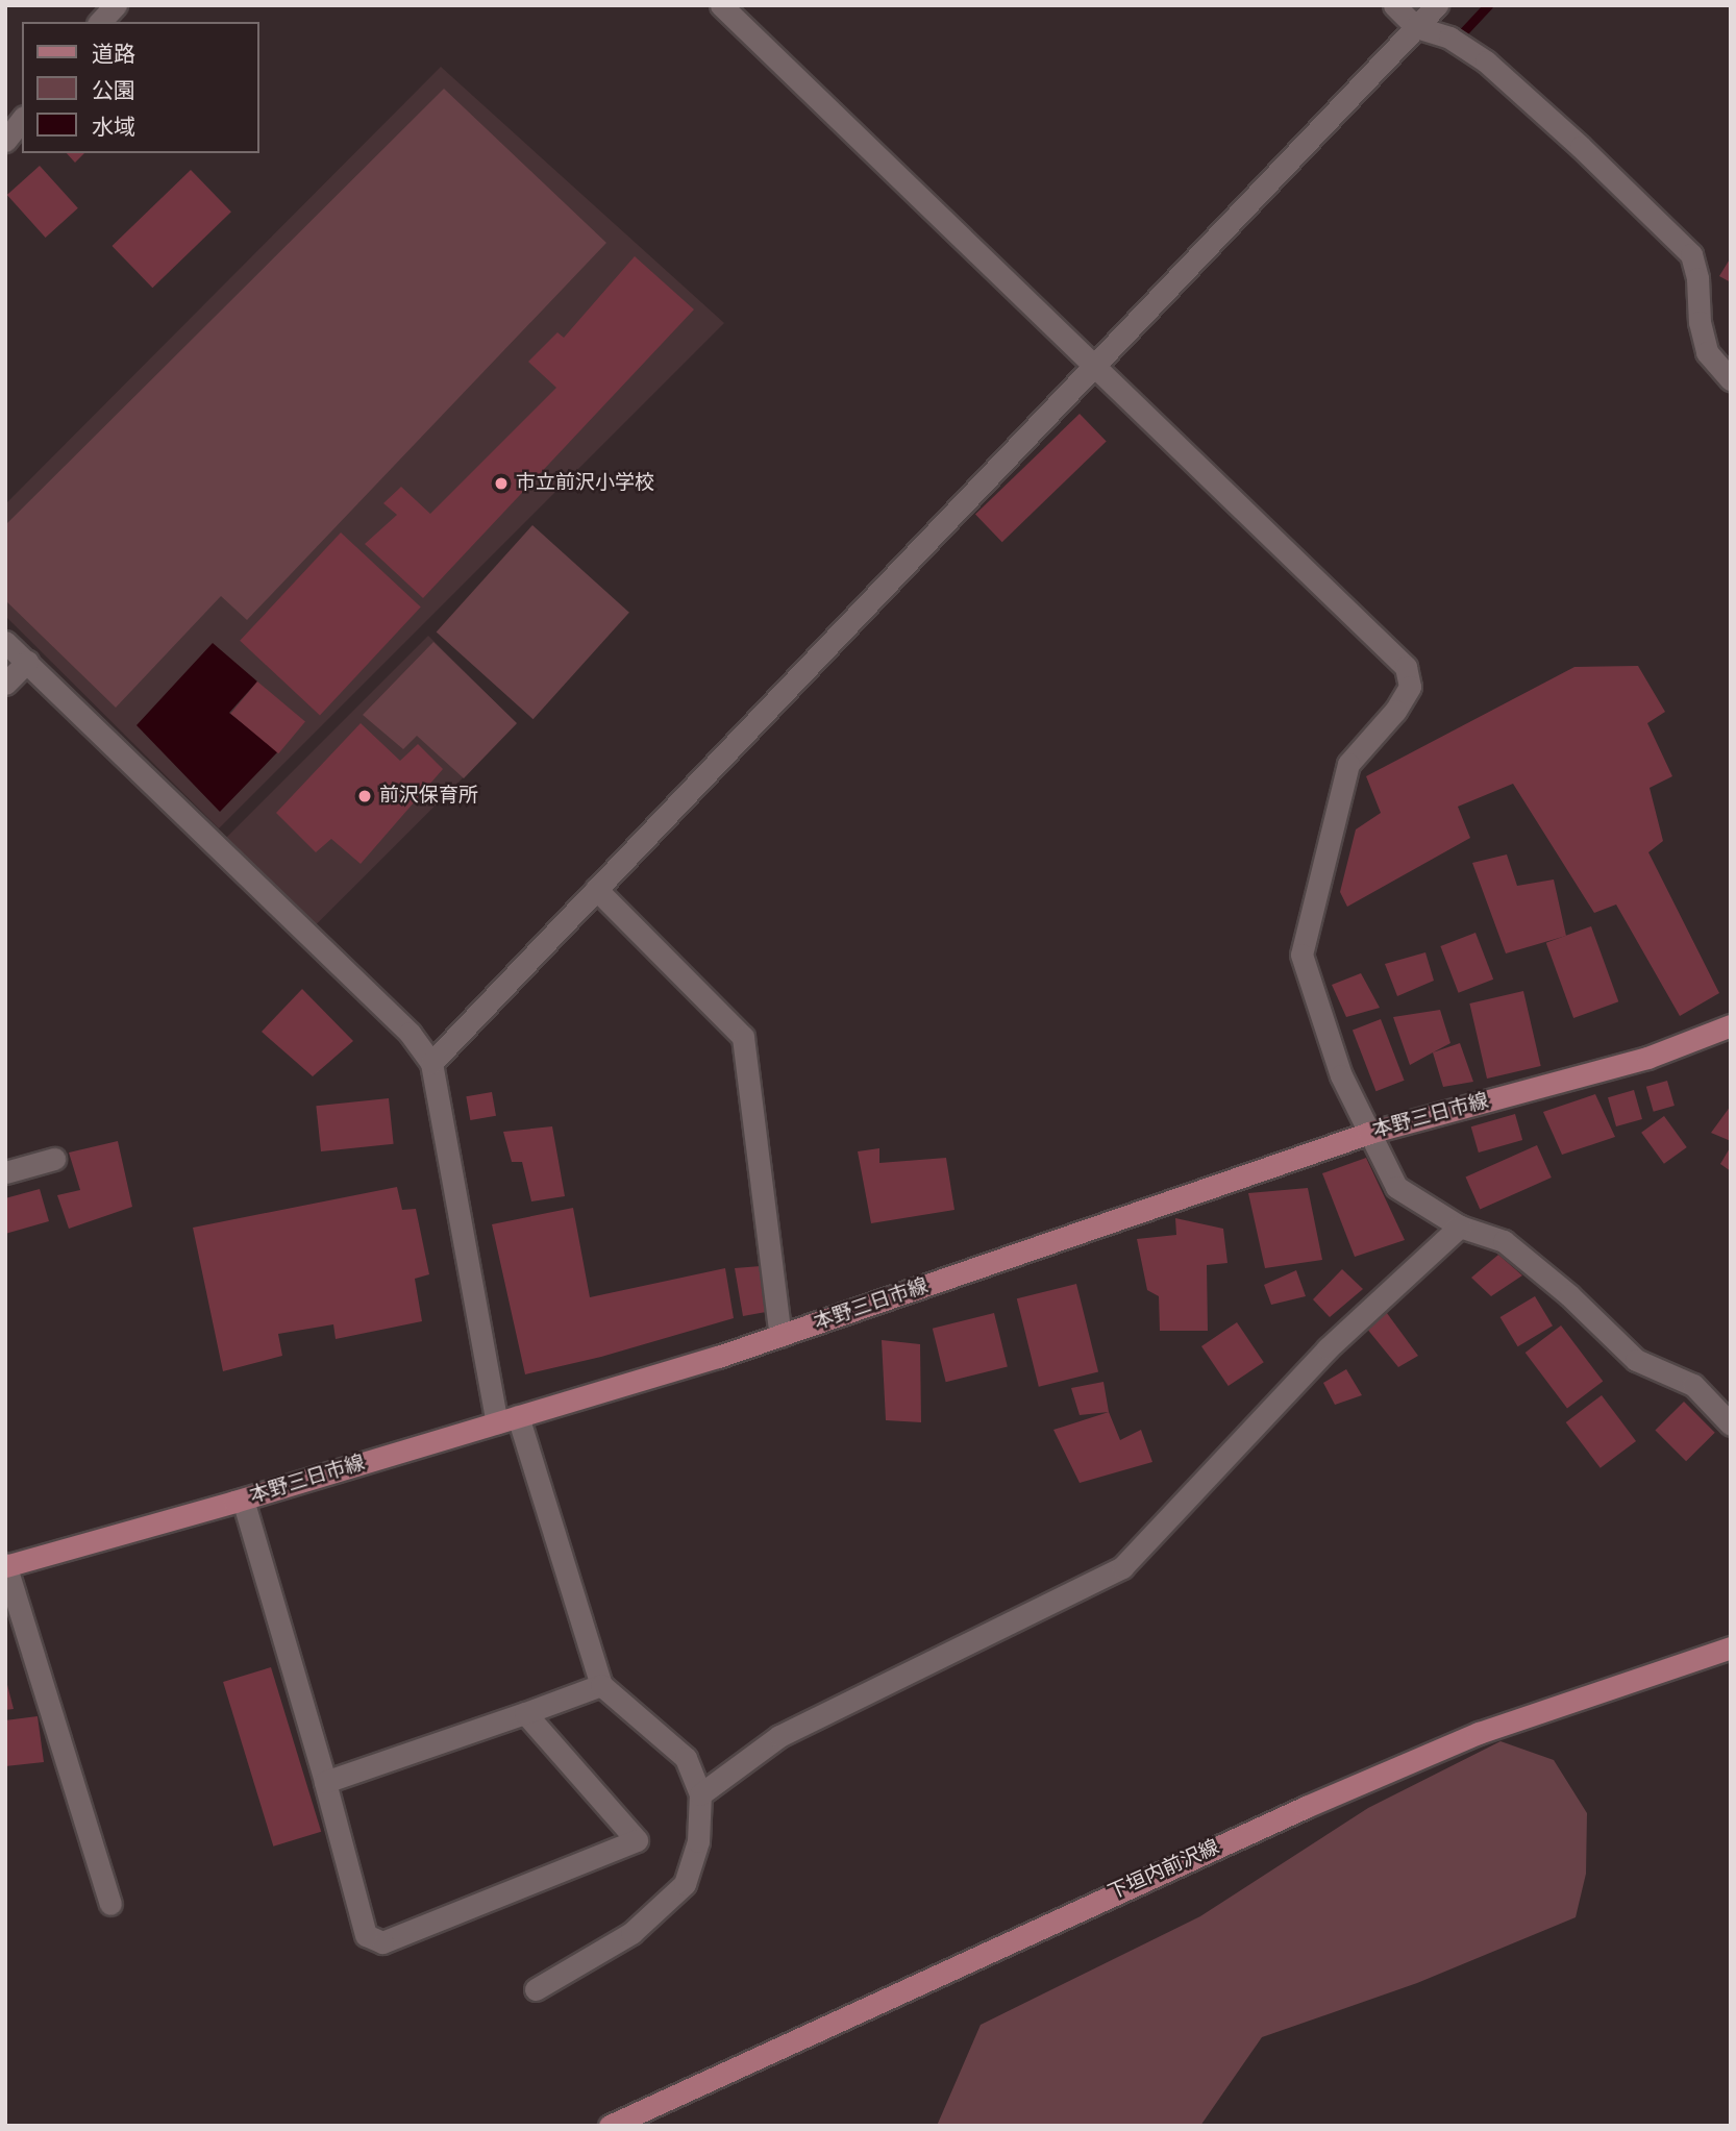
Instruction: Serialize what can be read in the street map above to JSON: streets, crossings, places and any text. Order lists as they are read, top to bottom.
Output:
{
  "streets": {
    "main road": ["本野三日市線", "下垣内前沢線"]
  },
  "places": ["市立前沢小学校", "前沢保育所"],
  "legend": ["道路", "公園", "水域"]
}
